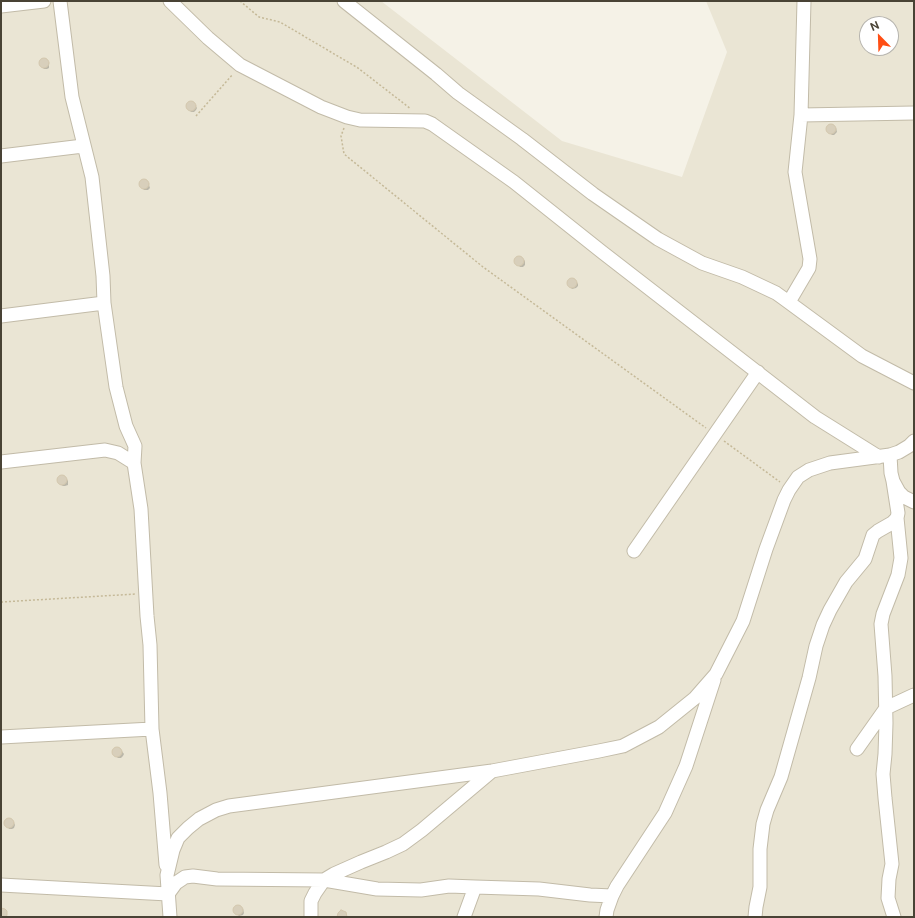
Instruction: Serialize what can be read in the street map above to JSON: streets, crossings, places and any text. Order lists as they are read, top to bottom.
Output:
{
  "north": "top left"
}
